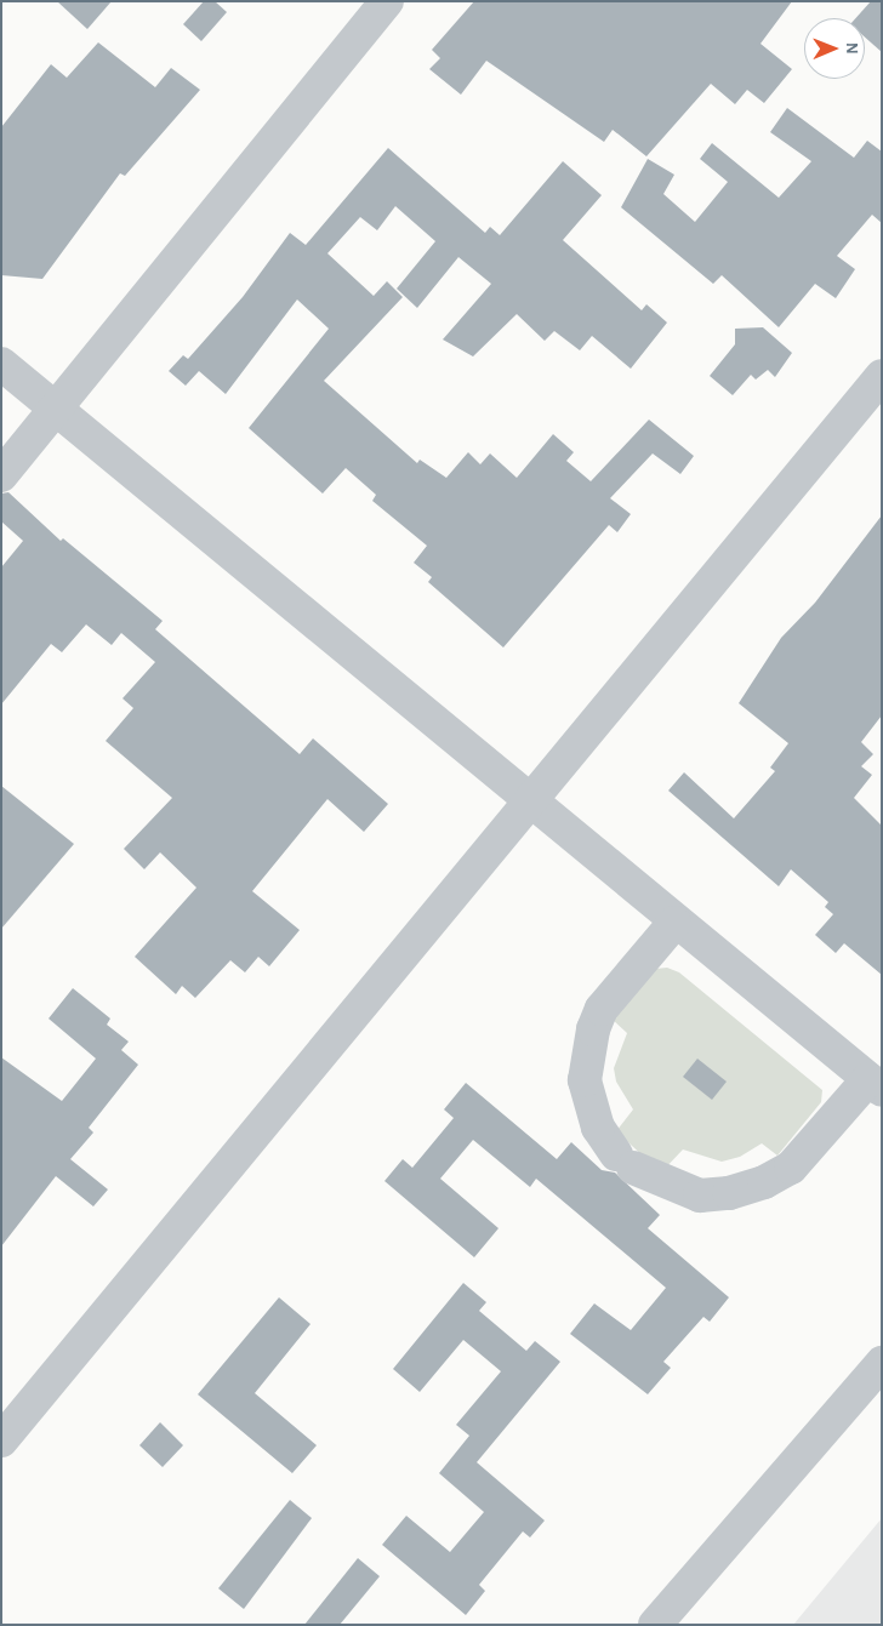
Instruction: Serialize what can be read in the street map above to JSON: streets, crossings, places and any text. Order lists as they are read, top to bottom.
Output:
{
  "north": "right"
}
